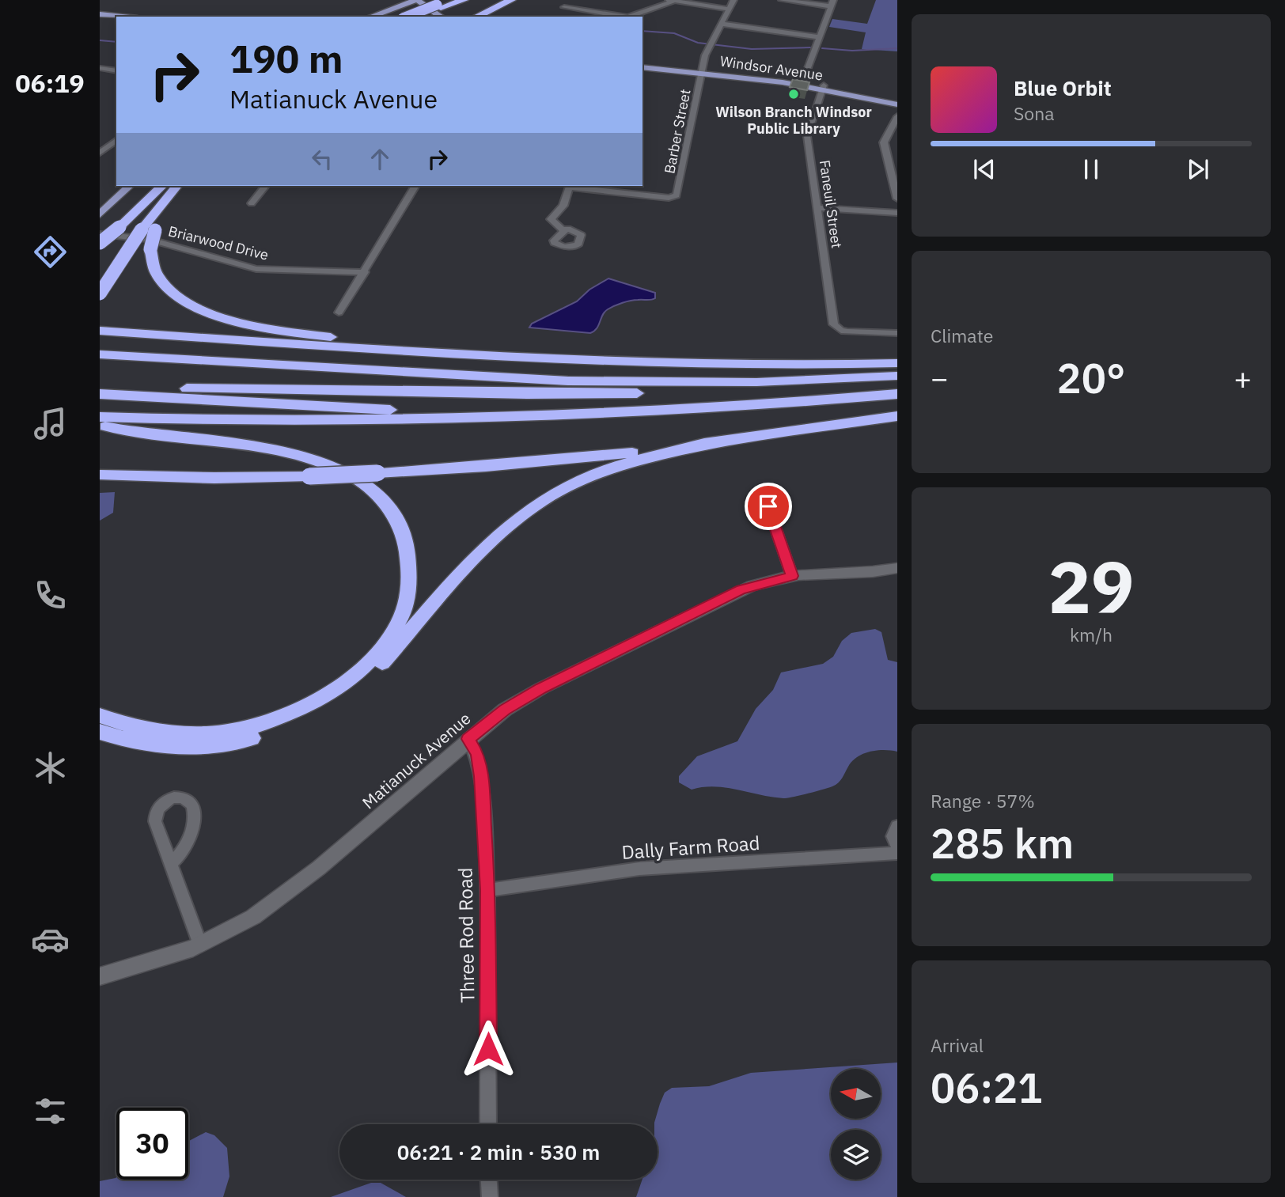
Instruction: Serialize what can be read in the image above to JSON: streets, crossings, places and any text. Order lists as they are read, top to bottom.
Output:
{
  "streets": {
    "main road": ["Windsor Avenue"],
    "street": [
      "Barber Street",
      "Faneuil Street",
      "Briarwood Drive",
      "Matianuck Avenue",
      "Dally Farm Road",
      "Three Rod Road"
    ]
  },
  "crossings": [
    ["Windsor Avenue", "Barber Street"],
    ["Windsor Avenue", "Faneuil Street"],
    ["Matianuck Avenue", "Three Rod Road"],
    ["Dally Farm Road", "Three Rod Road"]
  ],
  "places": ["Wilson Branch Windsor Public Library"],
  "north": "left",
  "page": {
    "tabs": "06:19",
    "turn": ["190 m", "Matianuck Avenue"],
    "song": ["Blue Orbit", "Sona"],
    "tile": [
      "Climate",
      ["29", "km/h"],
      ["Range · 57%", "285 km"],
      ["Arrival", "06:21"]
    ],
    "heat": ["−", "20°", "+"],
    "limit": "30",
    "trip": "06:21 · 2 min · 530 m"
  }
}
